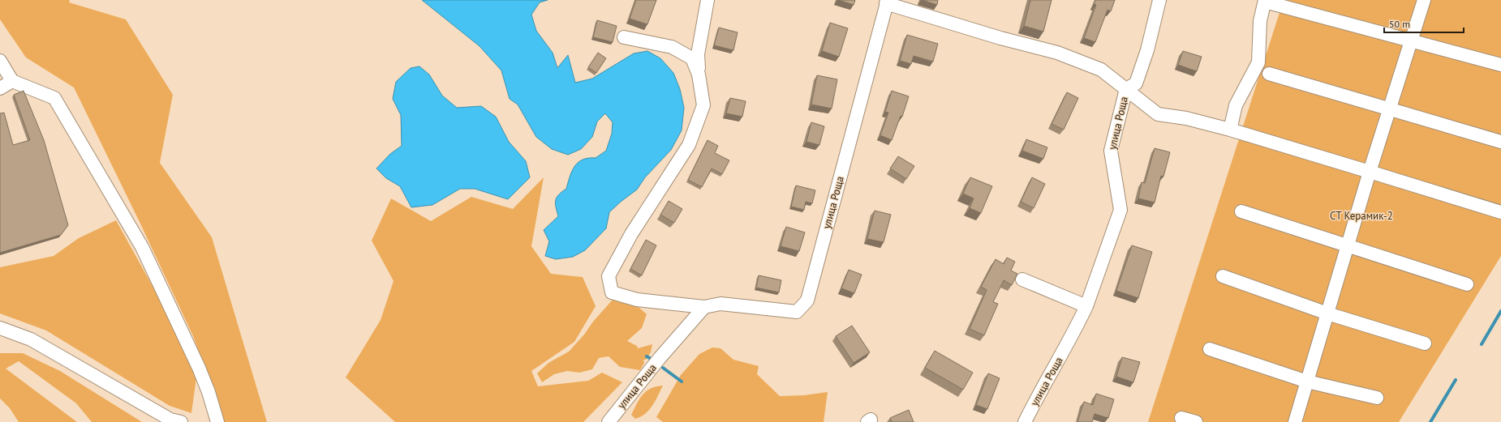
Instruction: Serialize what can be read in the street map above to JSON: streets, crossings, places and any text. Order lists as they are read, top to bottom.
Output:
{
  "streets": {
    "street": ["улица Роща"]
  },
  "parks": ["СТ Керамик-2"],
  "scale_bar": "50 m"
}
